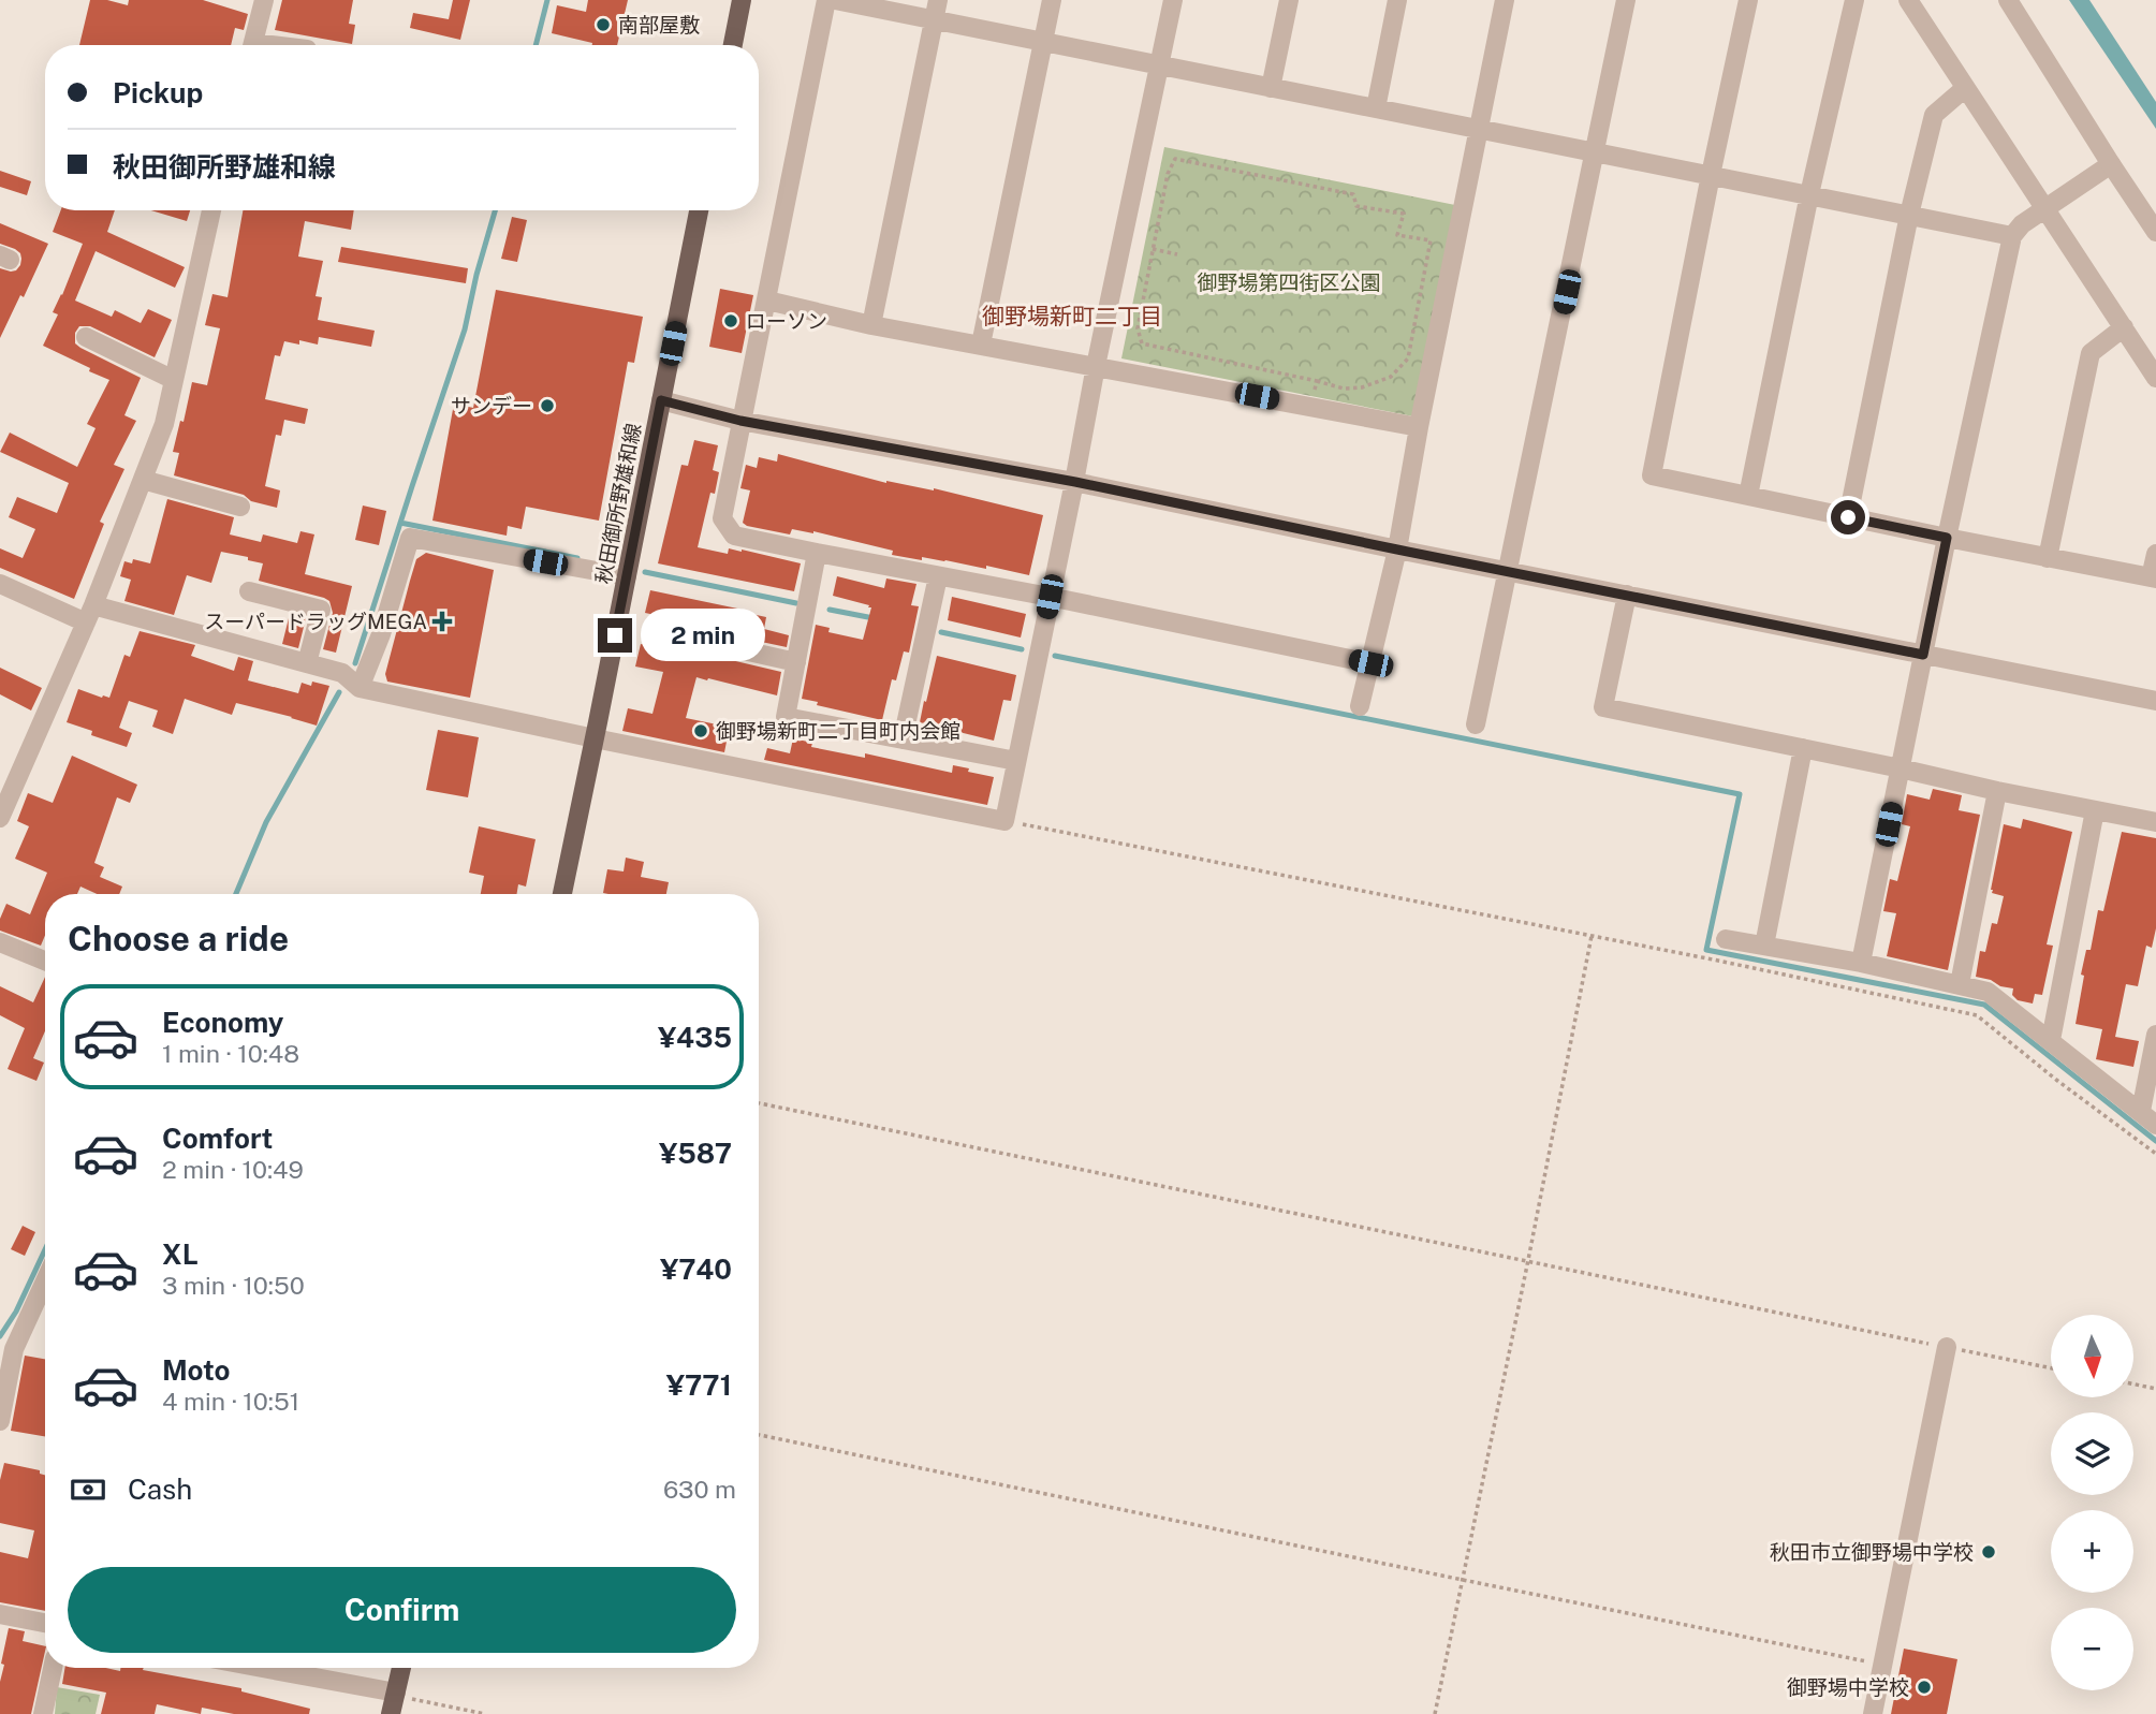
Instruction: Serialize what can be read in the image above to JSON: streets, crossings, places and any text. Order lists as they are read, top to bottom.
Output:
{
  "streets": {
    "main road": ["秋田御所野雄和線"]
  },
  "districts": ["御野場新町二丁目"],
  "parks": ["御野場第四街区公園"],
  "places": {
    "other": [
      "南部屋敷",
      "ローソン",
      "サンデー",
      "御野場新町二丁目町内会館",
      "秋田市立御野場中学校",
      "御野場中学校"
    ],
    "health": ["スーパードラッグMEGA"]
  },
  "north": "bottom",
  "page": {
    "banner": ["Pickup", "秋田御所野雄和線"],
    "bubble": "2 min",
    "heading": "Choose a ride",
    "list": [
      {
        "name": "Economy",
        "note": "1 min · 10:48",
        "value": "¥435"
      },
      {
        "name": "Comfort",
        "note": "2 min · 10:49",
        "value": "¥587"
      },
      {
        "name": "XL",
        "note": "3 min · 10:50",
        "value": "¥740"
      },
      {
        "name": "Moto",
        "note": "4 min · 10:51",
        "value": "¥771"
      }
    ],
    "map_buttons": ["+", "−"],
    "pay": ["Cash", "630 m"],
    "buttons": "Confirm"
  }
}
